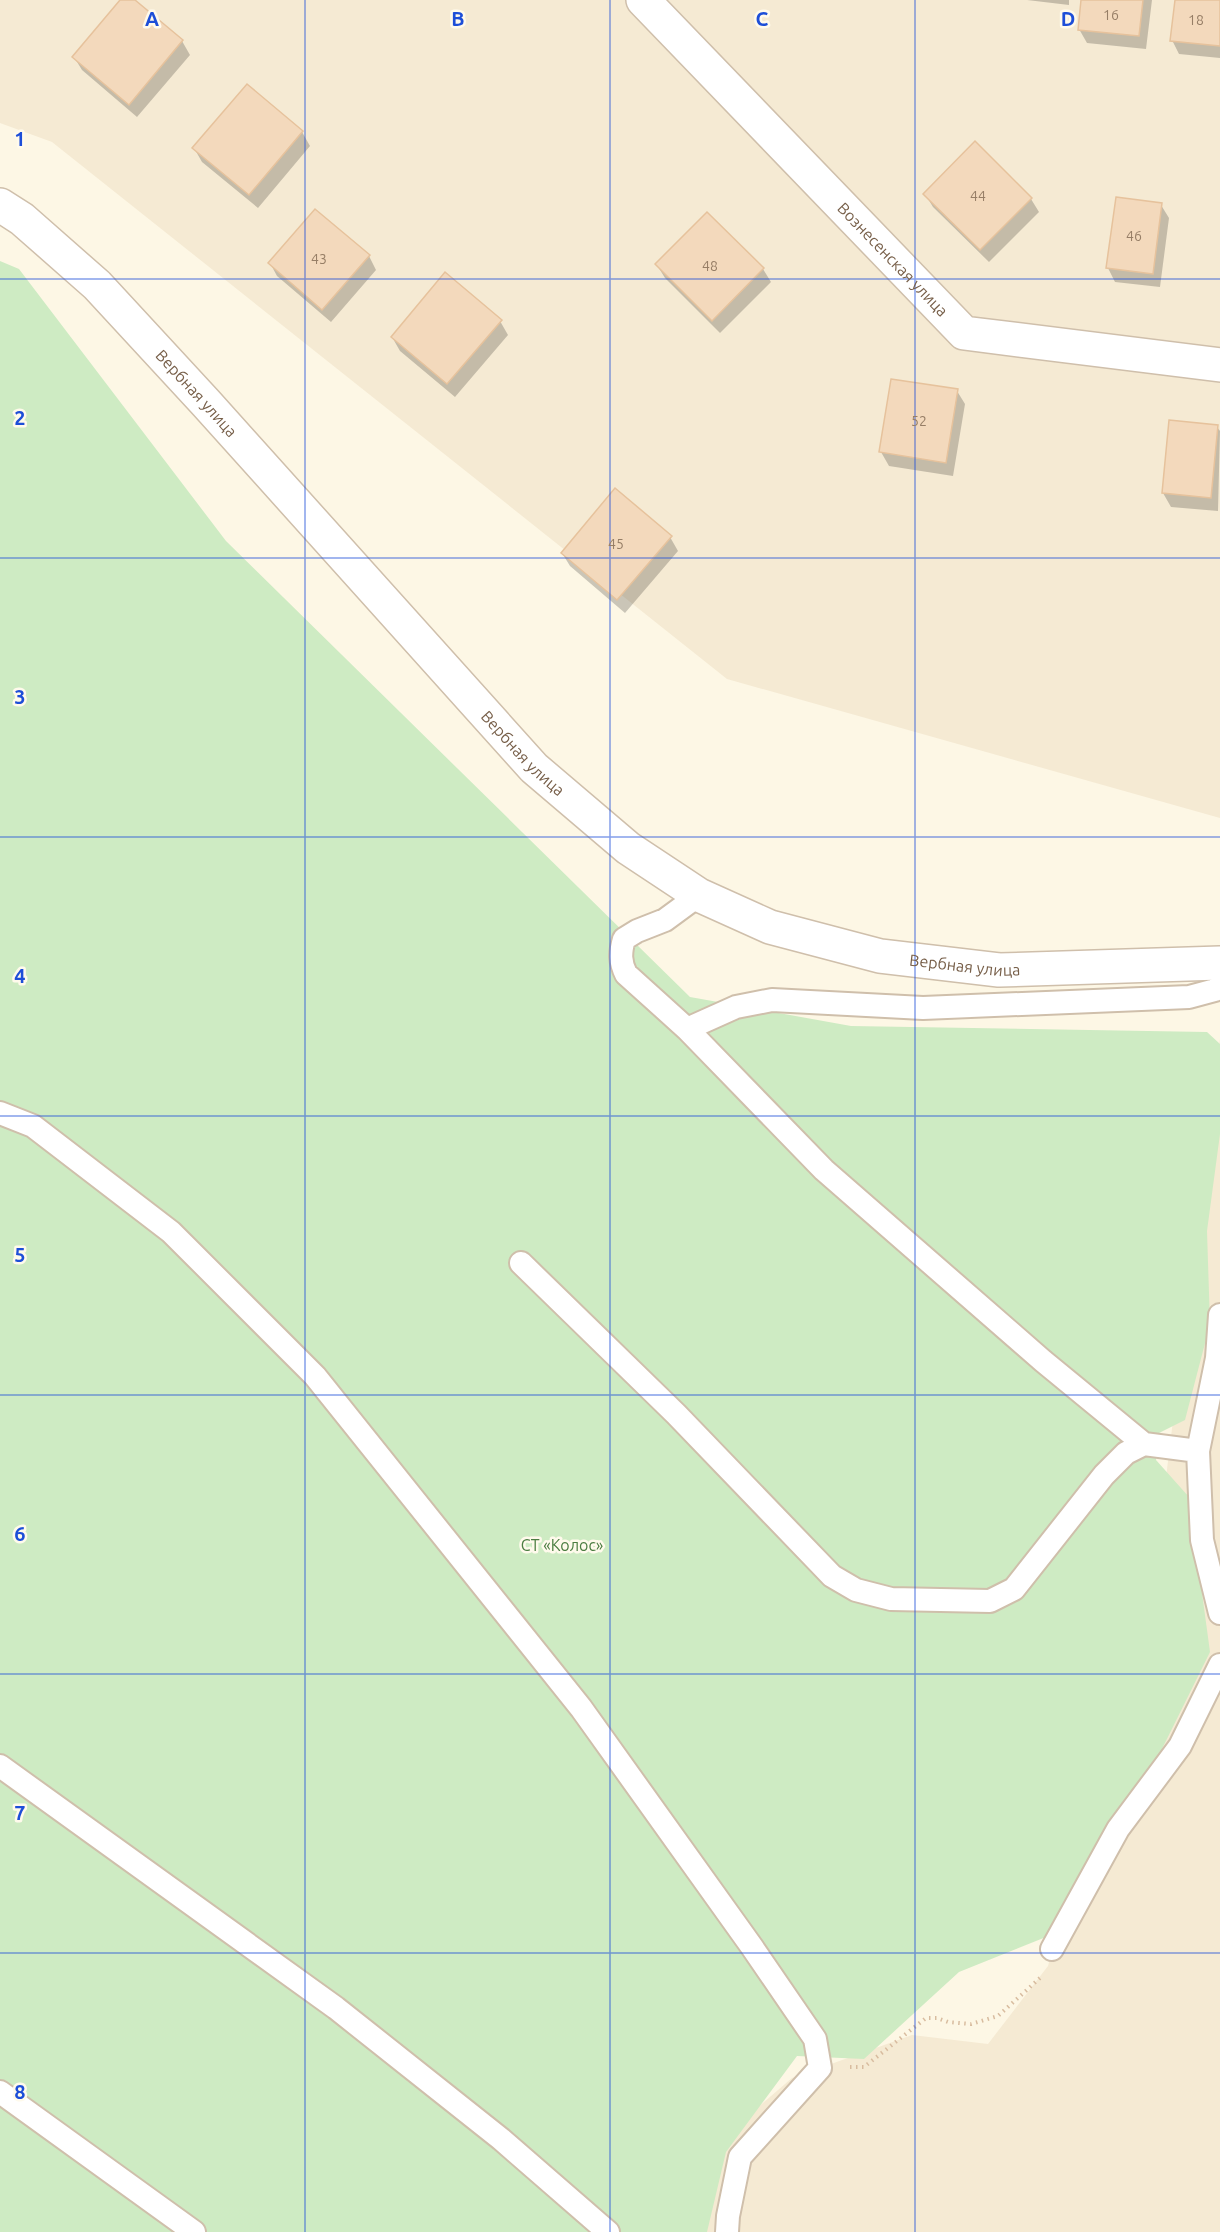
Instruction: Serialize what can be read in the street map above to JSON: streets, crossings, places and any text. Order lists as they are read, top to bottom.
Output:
{
  "streets": {
    "street": ["Вознесенская улица", "Вербная улица"]
  },
  "parks": ["СТ «Колос»"],
  "house_numbers": [
    "16",
    "18",
    "44",
    "46",
    "43",
    "48",
    "52",
    "45"
  ],
  "grid": {
    "columns": [
      "A",
      "B",
      "C",
      "D"
    ],
    "rows": [
      "1",
      "2",
      "3",
      "4",
      "5",
      "6",
      "7",
      "8"
    ]
  }
}
